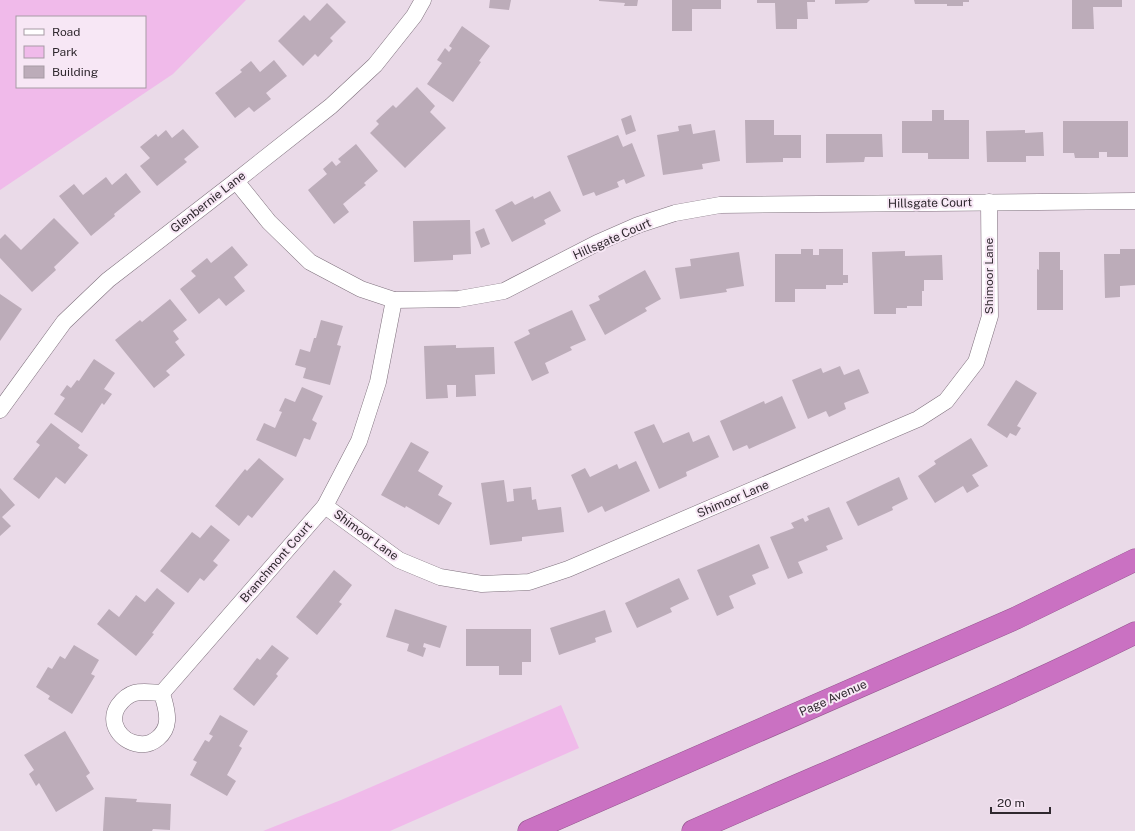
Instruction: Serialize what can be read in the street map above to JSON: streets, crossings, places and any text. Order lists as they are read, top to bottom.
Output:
{
  "streets": {
    "highway": ["Page Avenue"],
    "street": [
      "Glenbernie Lane",
      "Hillsgate Court",
      "Shimoor Lane",
      "Branchmont Court"
    ]
  },
  "crossings": [
    ["Glenbernie Lane", "Hillsgate Court"],
    ["Hillsgate Court", "Shimoor Lane"],
    ["Hillsgate Court", "Branchmont Court"],
    ["Shimoor Lane", "Branchmont Court"]
  ],
  "legend": ["Road", "Park", "Building"],
  "scale_bar": "20 m"
}
